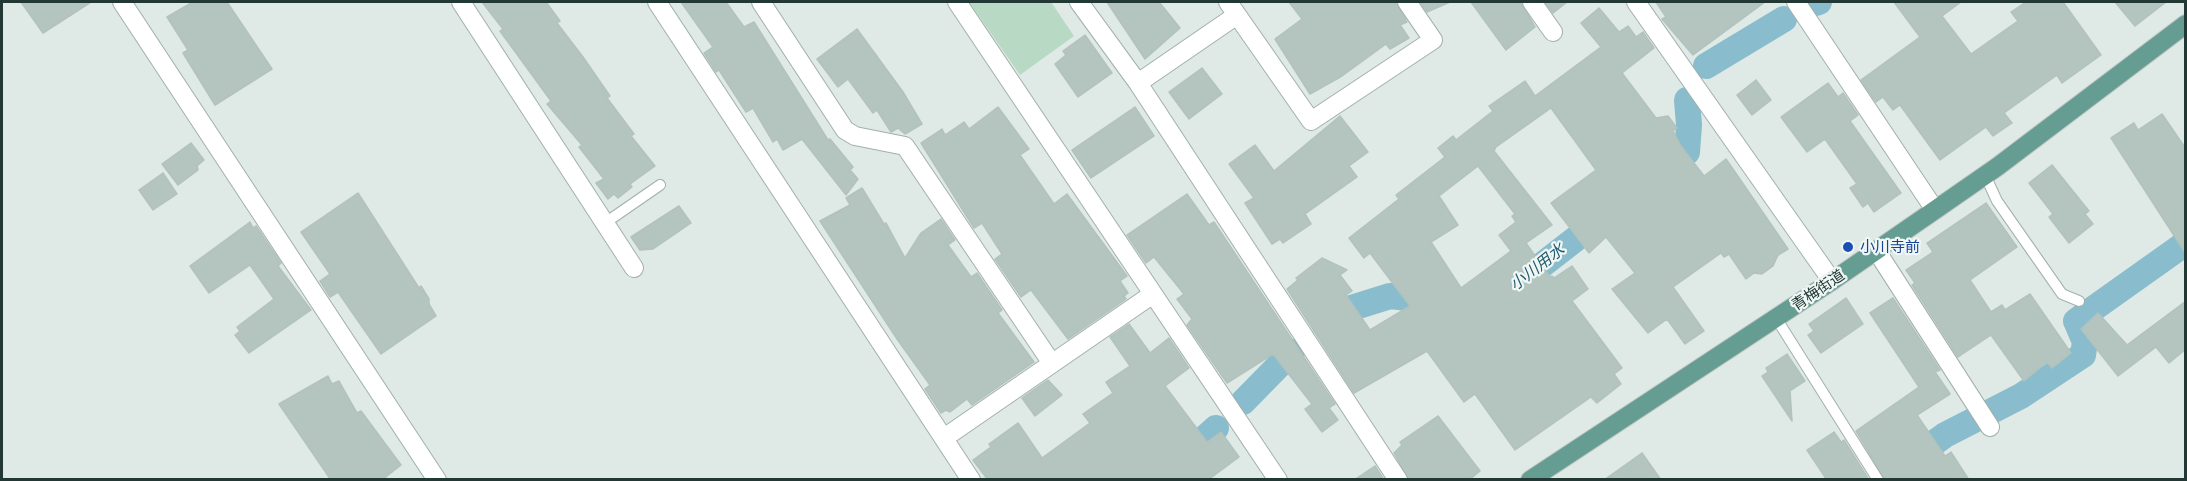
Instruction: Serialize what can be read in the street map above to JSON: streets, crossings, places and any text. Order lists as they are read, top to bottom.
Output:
{
  "streets": {
    "main road": ["青梅街道"]
  },
  "water": ["小川用水"],
  "places": ["小川寺前"]
}
